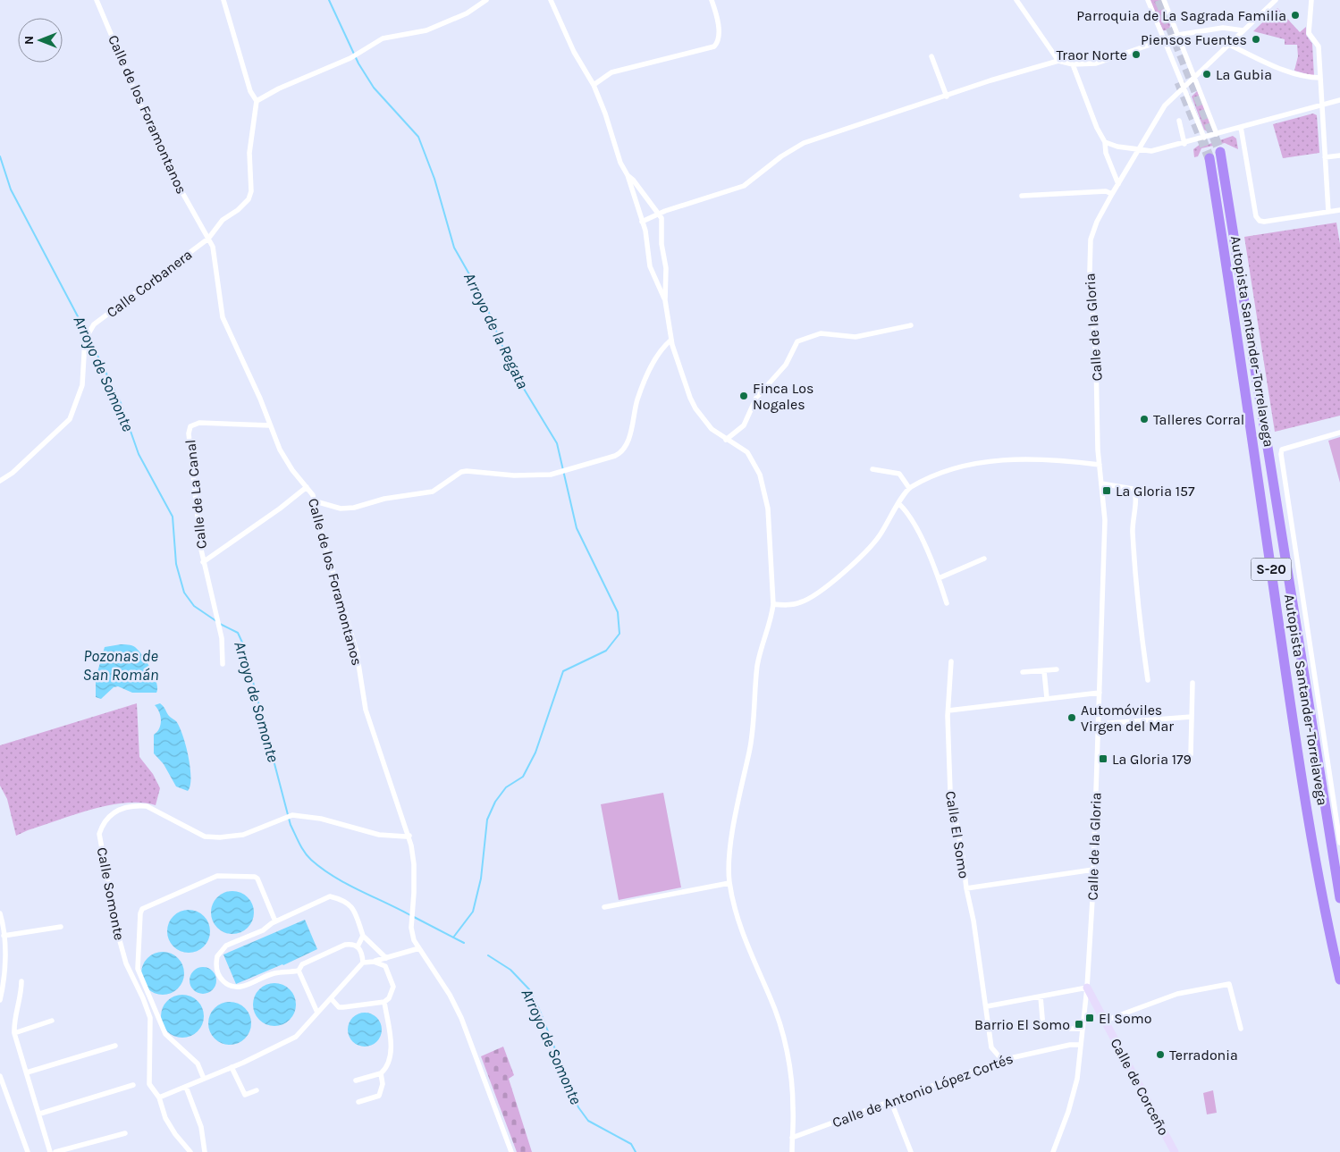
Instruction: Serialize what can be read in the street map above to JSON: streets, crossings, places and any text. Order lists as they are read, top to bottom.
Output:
{
  "streets": {
    "highway": ["Autopista Santander-Torrelavega", "S-20"],
    "main road": ["Calle de Corceño"],
    "street": [
      "Calle de los Foramontanos",
      "Calle Corbanera",
      "Calle de la Gloria",
      "Calle de La Canal",
      "Calle El Somo",
      "Calle Somonte",
      "Calle de Antonio López Cortés"
    ]
  },
  "crossings": [
    ["Calle de los Foramontanos", "Calle Corbanera"],
    ["Calle de los Foramontanos", "Calle de La Canal"],
    ["Calle de los Foramontanos", "Calle Somonte"],
    ["Calle de la Gloria", "Calle de Corceño"],
    ["Calle El Somo", "Calle de Antonio López Cortés"]
  ],
  "water": ["Arroyo de la Regata", "Arroyo de Somonte", "Pozonas de San Román"],
  "places": {
    "other": [
      "Parroquia de La Sagrada Familia",
      "Piensos Fuentes",
      "Traor Norte",
      "La Gubia",
      "Finca Los Nogales",
      "Talleres Corral",
      "Automóviles Virgen del Mar",
      "Terradonia"
    ],
    "transit": [
      "La Gloria 157",
      "La Gloria 179",
      "El Somo",
      "Barrio El Somo"
    ]
  },
  "north": "left"
}
